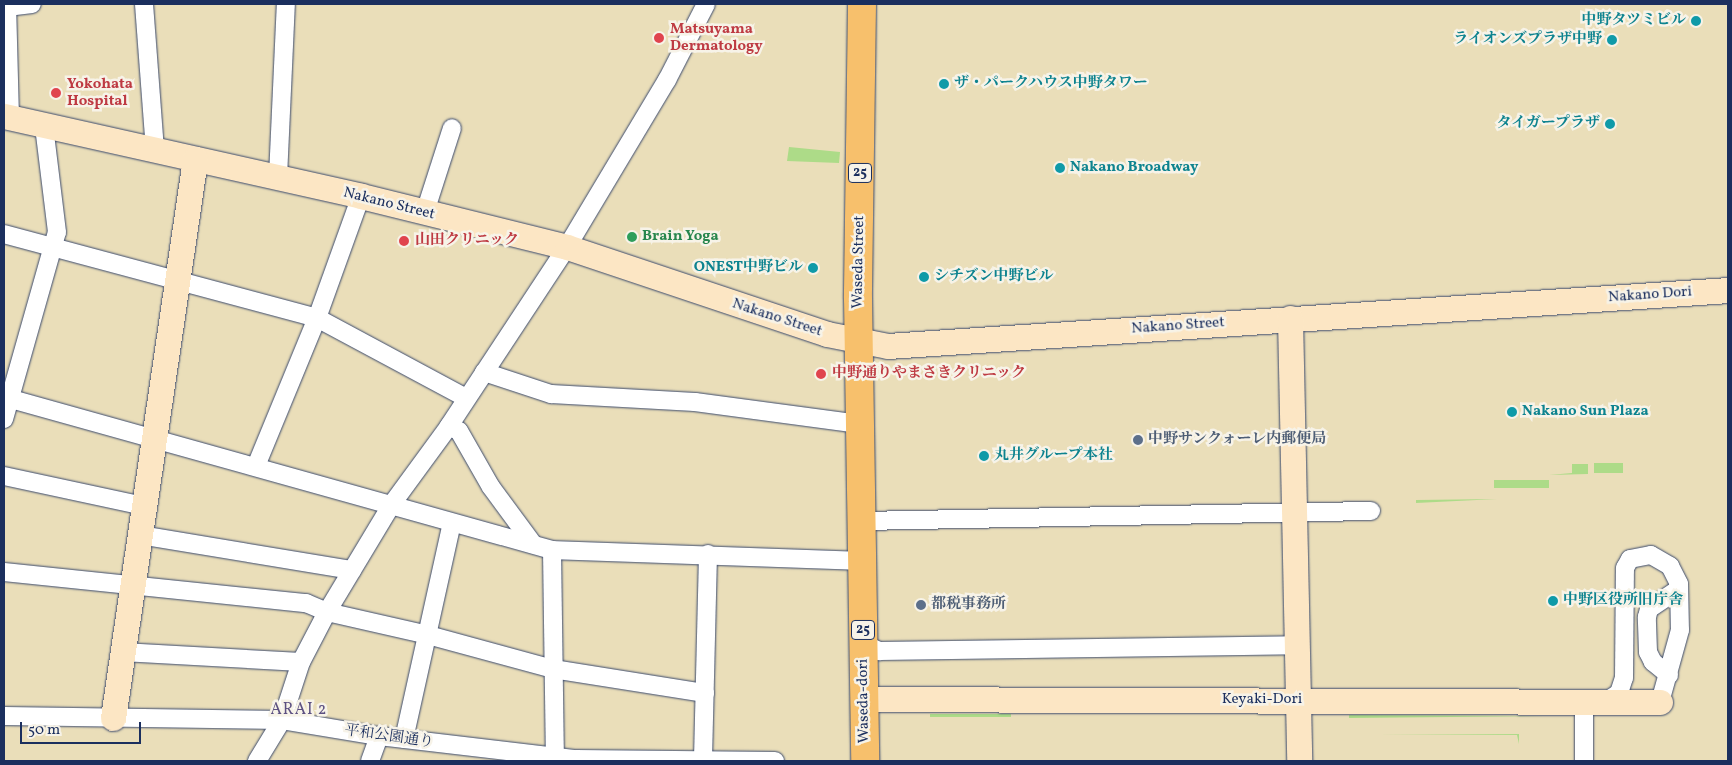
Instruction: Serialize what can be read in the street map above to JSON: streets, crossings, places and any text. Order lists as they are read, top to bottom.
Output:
{
  "streets": {
    "main road": ["25", "Waseda Street", "Waseda-dori"],
    "street": ["Nakano Street", "Keyaki-Dori", "平和公園通り"]
  },
  "crossings": [
    ["Nakano Street", "Waseda Street"],
    ["Waseda Street", "Waseda-dori"],
    ["Keyaki-Dori", "Waseda-dori"]
  ],
  "districts": ["ARAI 2"],
  "places": [
    "中野タツミビル",
    "Matsuyama Dermatology",
    "ライオンズプラザ中野",
    "ザ・パークハウス中野タワー",
    "Yokohata Hospital",
    "タイガープラザ",
    "Nakano Broadway",
    "Brain Yoga",
    "山田クリニック",
    "ONEST中野ビル",
    "シチズン中野ビル",
    "中野通りやまさきクリニック",
    "Nakano Sun Plaza",
    "中野サンクォーレ内郵便局",
    "丸井グループ本社",
    "中野区役所旧庁舎",
    "都税事務所"
  ],
  "scale_bar": "50 m"
}
